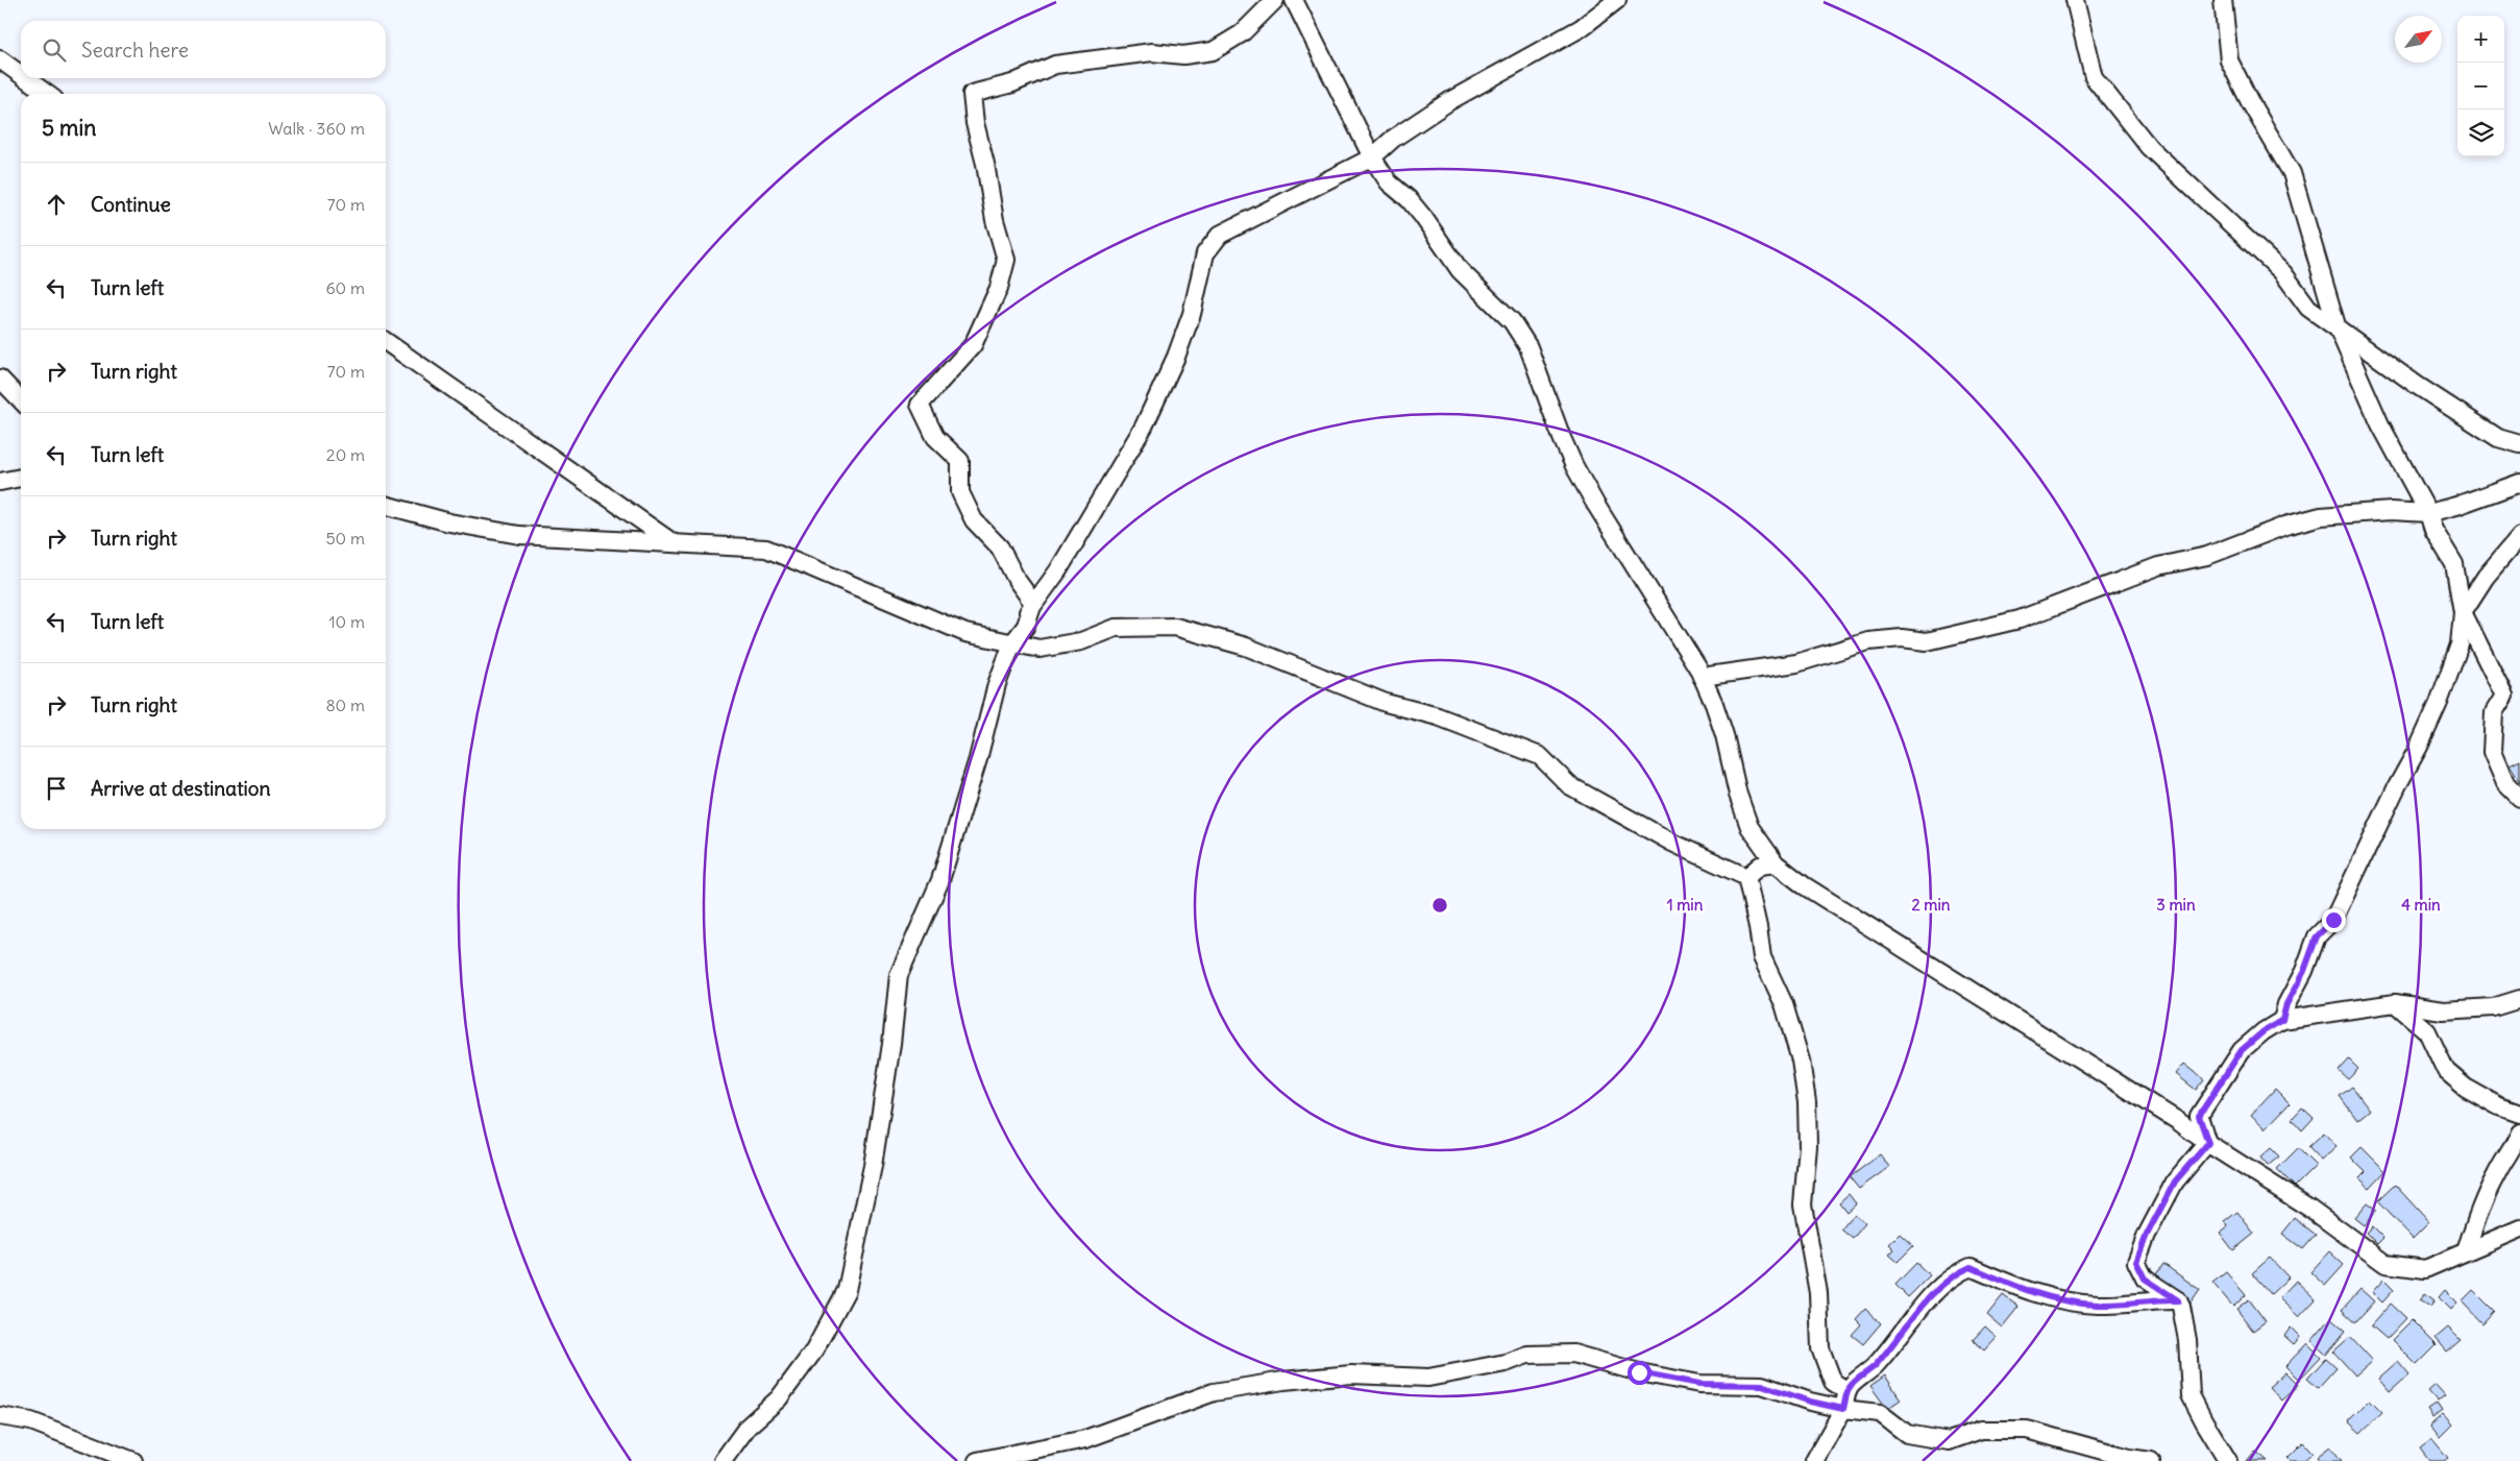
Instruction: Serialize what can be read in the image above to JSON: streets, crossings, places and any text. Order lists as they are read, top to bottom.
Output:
{
  "north": "top right",
  "page": {
    "map_buttons": ["+", "−"],
    "search": "Search here",
    "heading": ["5 min", "Walk · 360 m"],
    "list": [
      ["Continue", "70 m"],
      ["Turn left", "60 m"],
      ["Turn right", "70 m"],
      ["Turn left", "20 m"],
      ["Turn right", "50 m"],
      ["Turn left", "10 m"],
      ["Turn right", "80 m"],
      "Arrive at destination"
    ]
  },
  "rings": [
    "1 min",
    "2 min",
    "3 min",
    "4 min"
  ]
}
